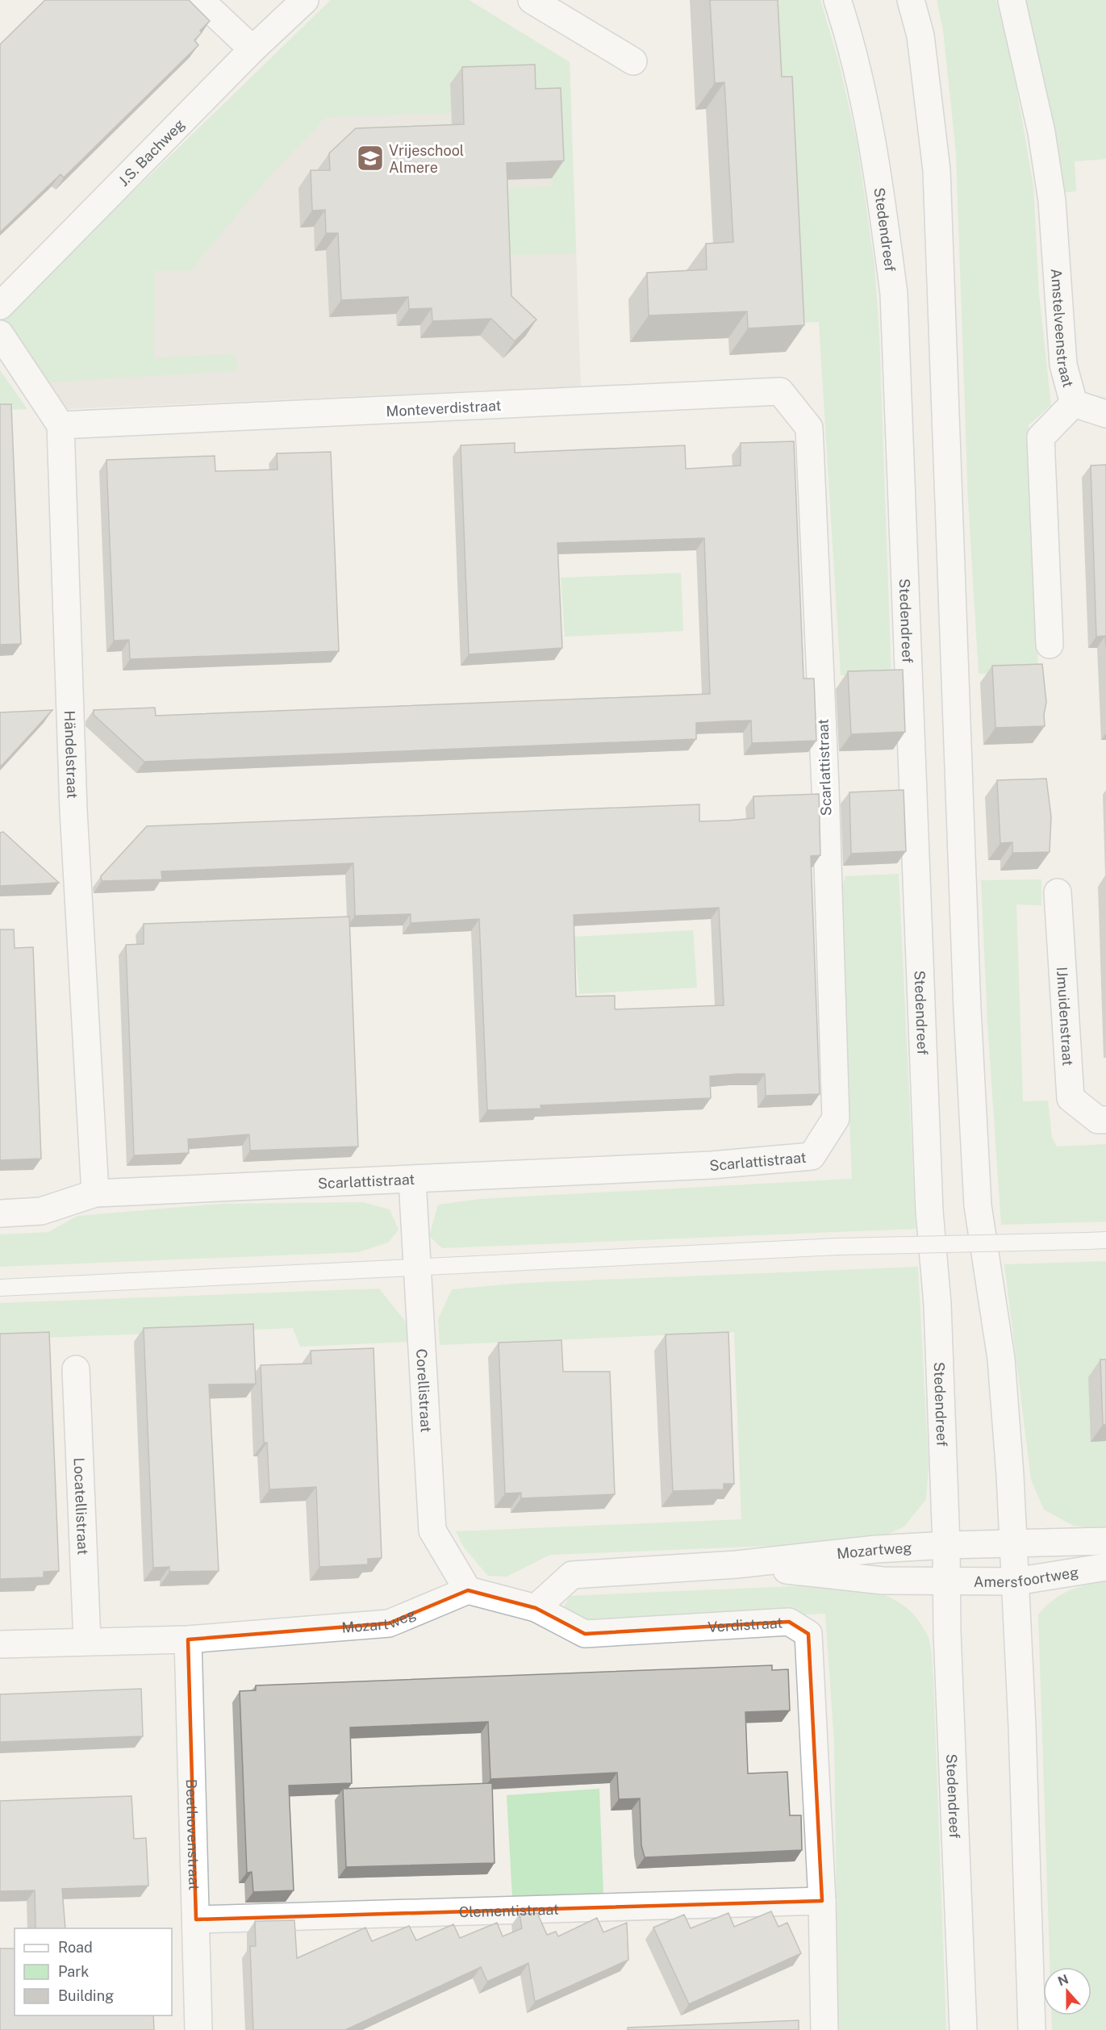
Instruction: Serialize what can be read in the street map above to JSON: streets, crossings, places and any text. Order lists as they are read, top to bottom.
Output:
{
  "streets": {
    "street": [
      "J.S. Bachweg",
      "Stedendreef",
      "Amstelveenstraat",
      "Monteverdistraat",
      "Händelstraat",
      "Scarlattistraat",
      "IJmuidenstraat",
      "Corellistraat",
      "Locatellistraat",
      "Mozartweg",
      "Amersfoortweg",
      "Verdistraat",
      "Beethovenstraat",
      "Clementistraat"
    ]
  },
  "crossings": [
    ["Stedendreef", "Mozartweg"],
    ["Stedendreef", "Amersfoortweg"],
    ["Monteverdistraat", "Händelstraat"],
    ["Monteverdistraat", "Scarlattistraat"],
    ["Händelstraat", "Scarlattistraat"],
    ["Scarlattistraat", "Corellistraat"],
    ["Corellistraat", "Mozartweg"],
    ["Locatellistraat", "Mozartweg"],
    ["Mozartweg", "Amersfoortweg"],
    ["Mozartweg", "Verdistraat"],
    ["Mozartweg", "Beethovenstraat"],
    ["Verdistraat", "Clementistraat"],
    ["Beethovenstraat", "Clementistraat"]
  ],
  "places": {
    "school or university": ["Vrijeschool Almere"]
  },
  "legend": ["Road", "Park", "Building"],
  "north": "top"
}
